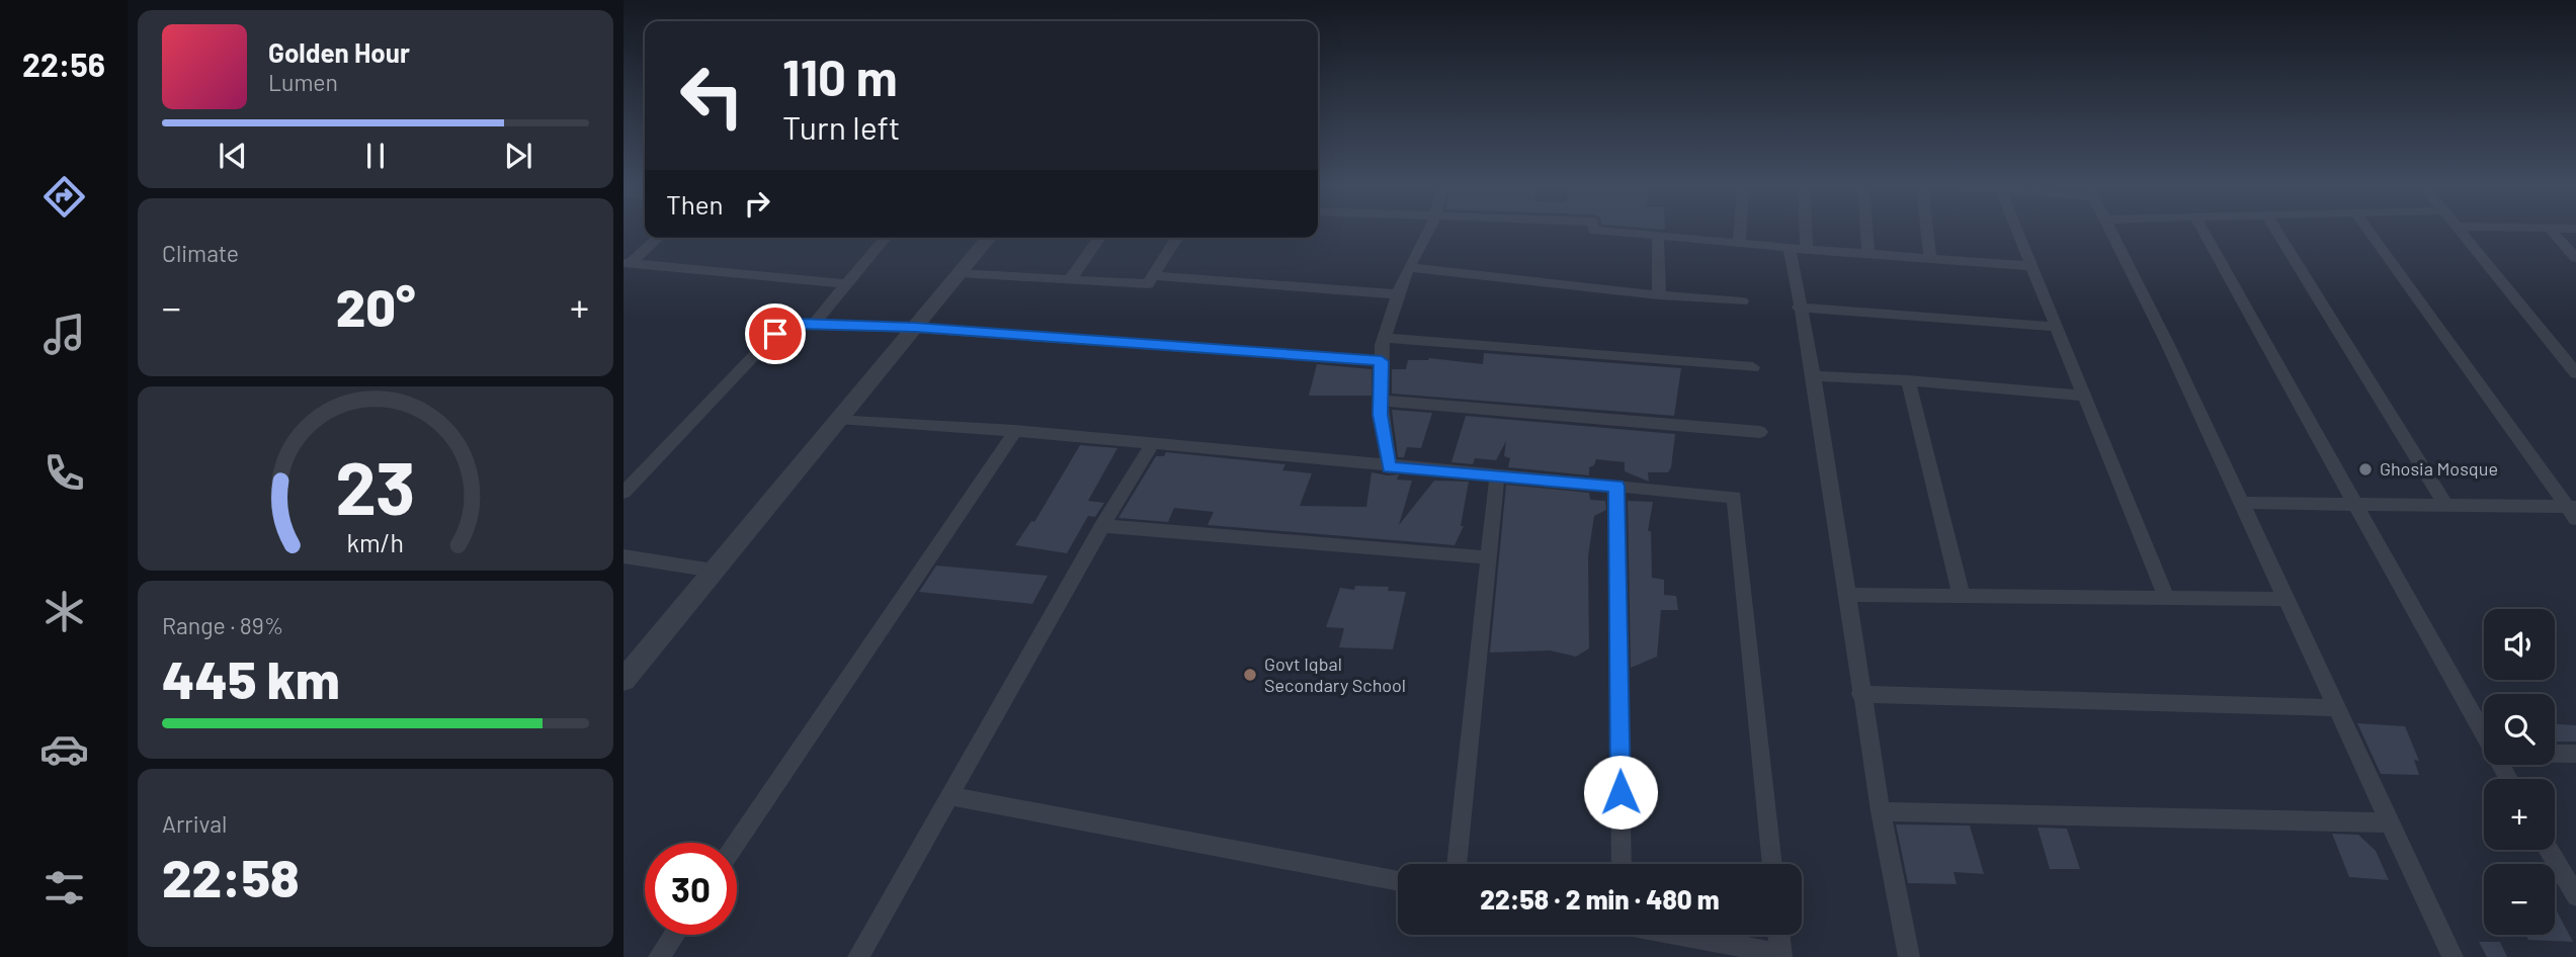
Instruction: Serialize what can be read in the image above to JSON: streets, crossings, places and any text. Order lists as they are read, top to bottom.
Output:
{
  "places": ["Ghosia Mosque", "Govt Iqbal Secondary School"],
  "page": {
    "tabs": "22:56",
    "turn": ["110 m", "Turn left"],
    "song": ["Golden Hour", "Lumen"],
    "then": "Then",
    "tile": [
      "Climate",
      ["Range · 89%", "445 km"],
      ["Arrival", "22:58"]
    ],
    "heat": ["−", "20°", "+"],
    "map_buttons": ["+", "−"],
    "limit": "30",
    "trip": "22:58 · 2 min · 480 m",
    "gauge": ["23", "km/h"]
  }
}
